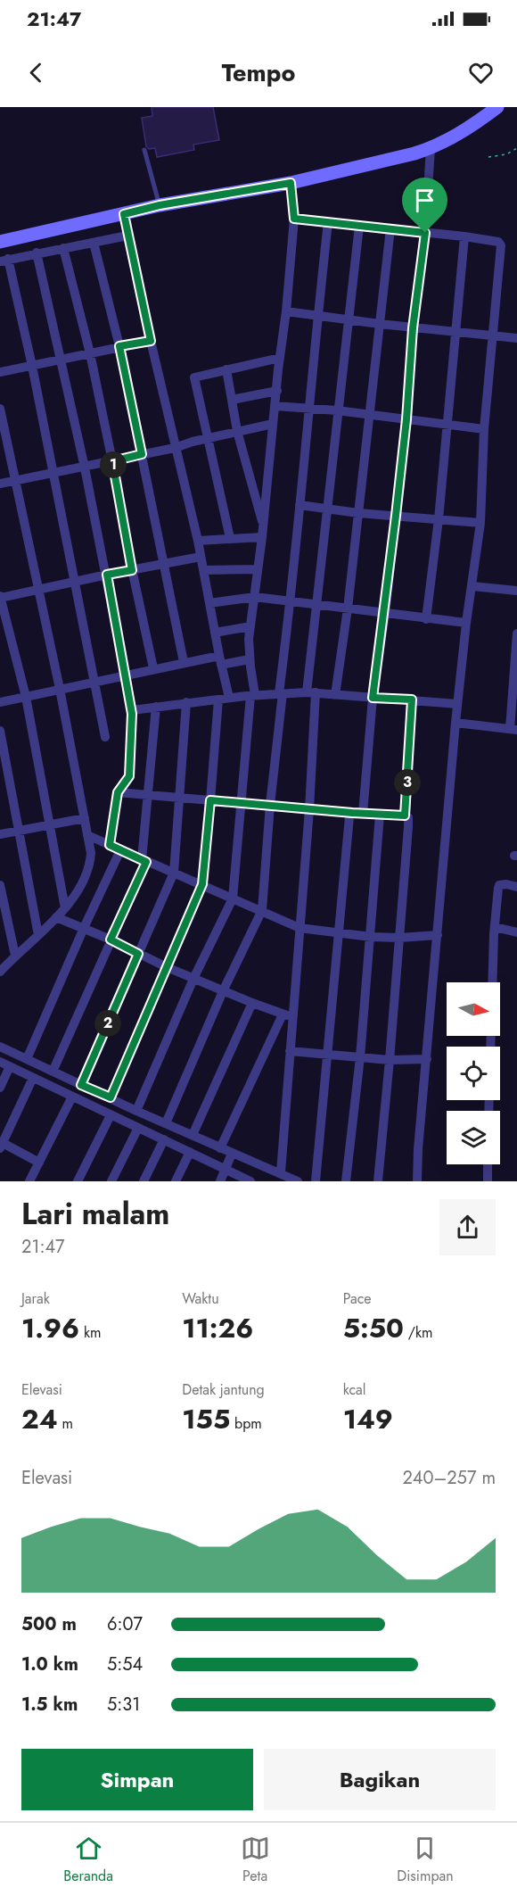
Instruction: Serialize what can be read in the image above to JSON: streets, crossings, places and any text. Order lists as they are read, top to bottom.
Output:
{
  "north": "right",
  "page": {
    "status": "21:47",
    "header": "Tempo",
    "pins": ["1", "3", "2"],
    "heading": ["Lari malam", "21:47"],
    "stats": [
      ["Jarak", "1.96 km"],
      ["Waktu", "11:26"],
      ["Pace", "5:50 /km"],
      ["Elevasi", "24 m"],
      ["Detak jantung", "155 bpm"],
      ["kcal", "149"]
    ],
    "chart": ["Elevasi", "240–257 m"],
    "list": [
      {
        "name": "500 m",
        "note": "6:07"
      },
      {
        "name": "1.0 km",
        "note": "5:54"
      },
      {
        "name": "1.5 km",
        "note": "5:31"
      }
    ],
    "buttons": ["Simpan", "Bagikan"],
    "tabs": ["Beranda", "Peta", "Disimpan"]
  }
}
